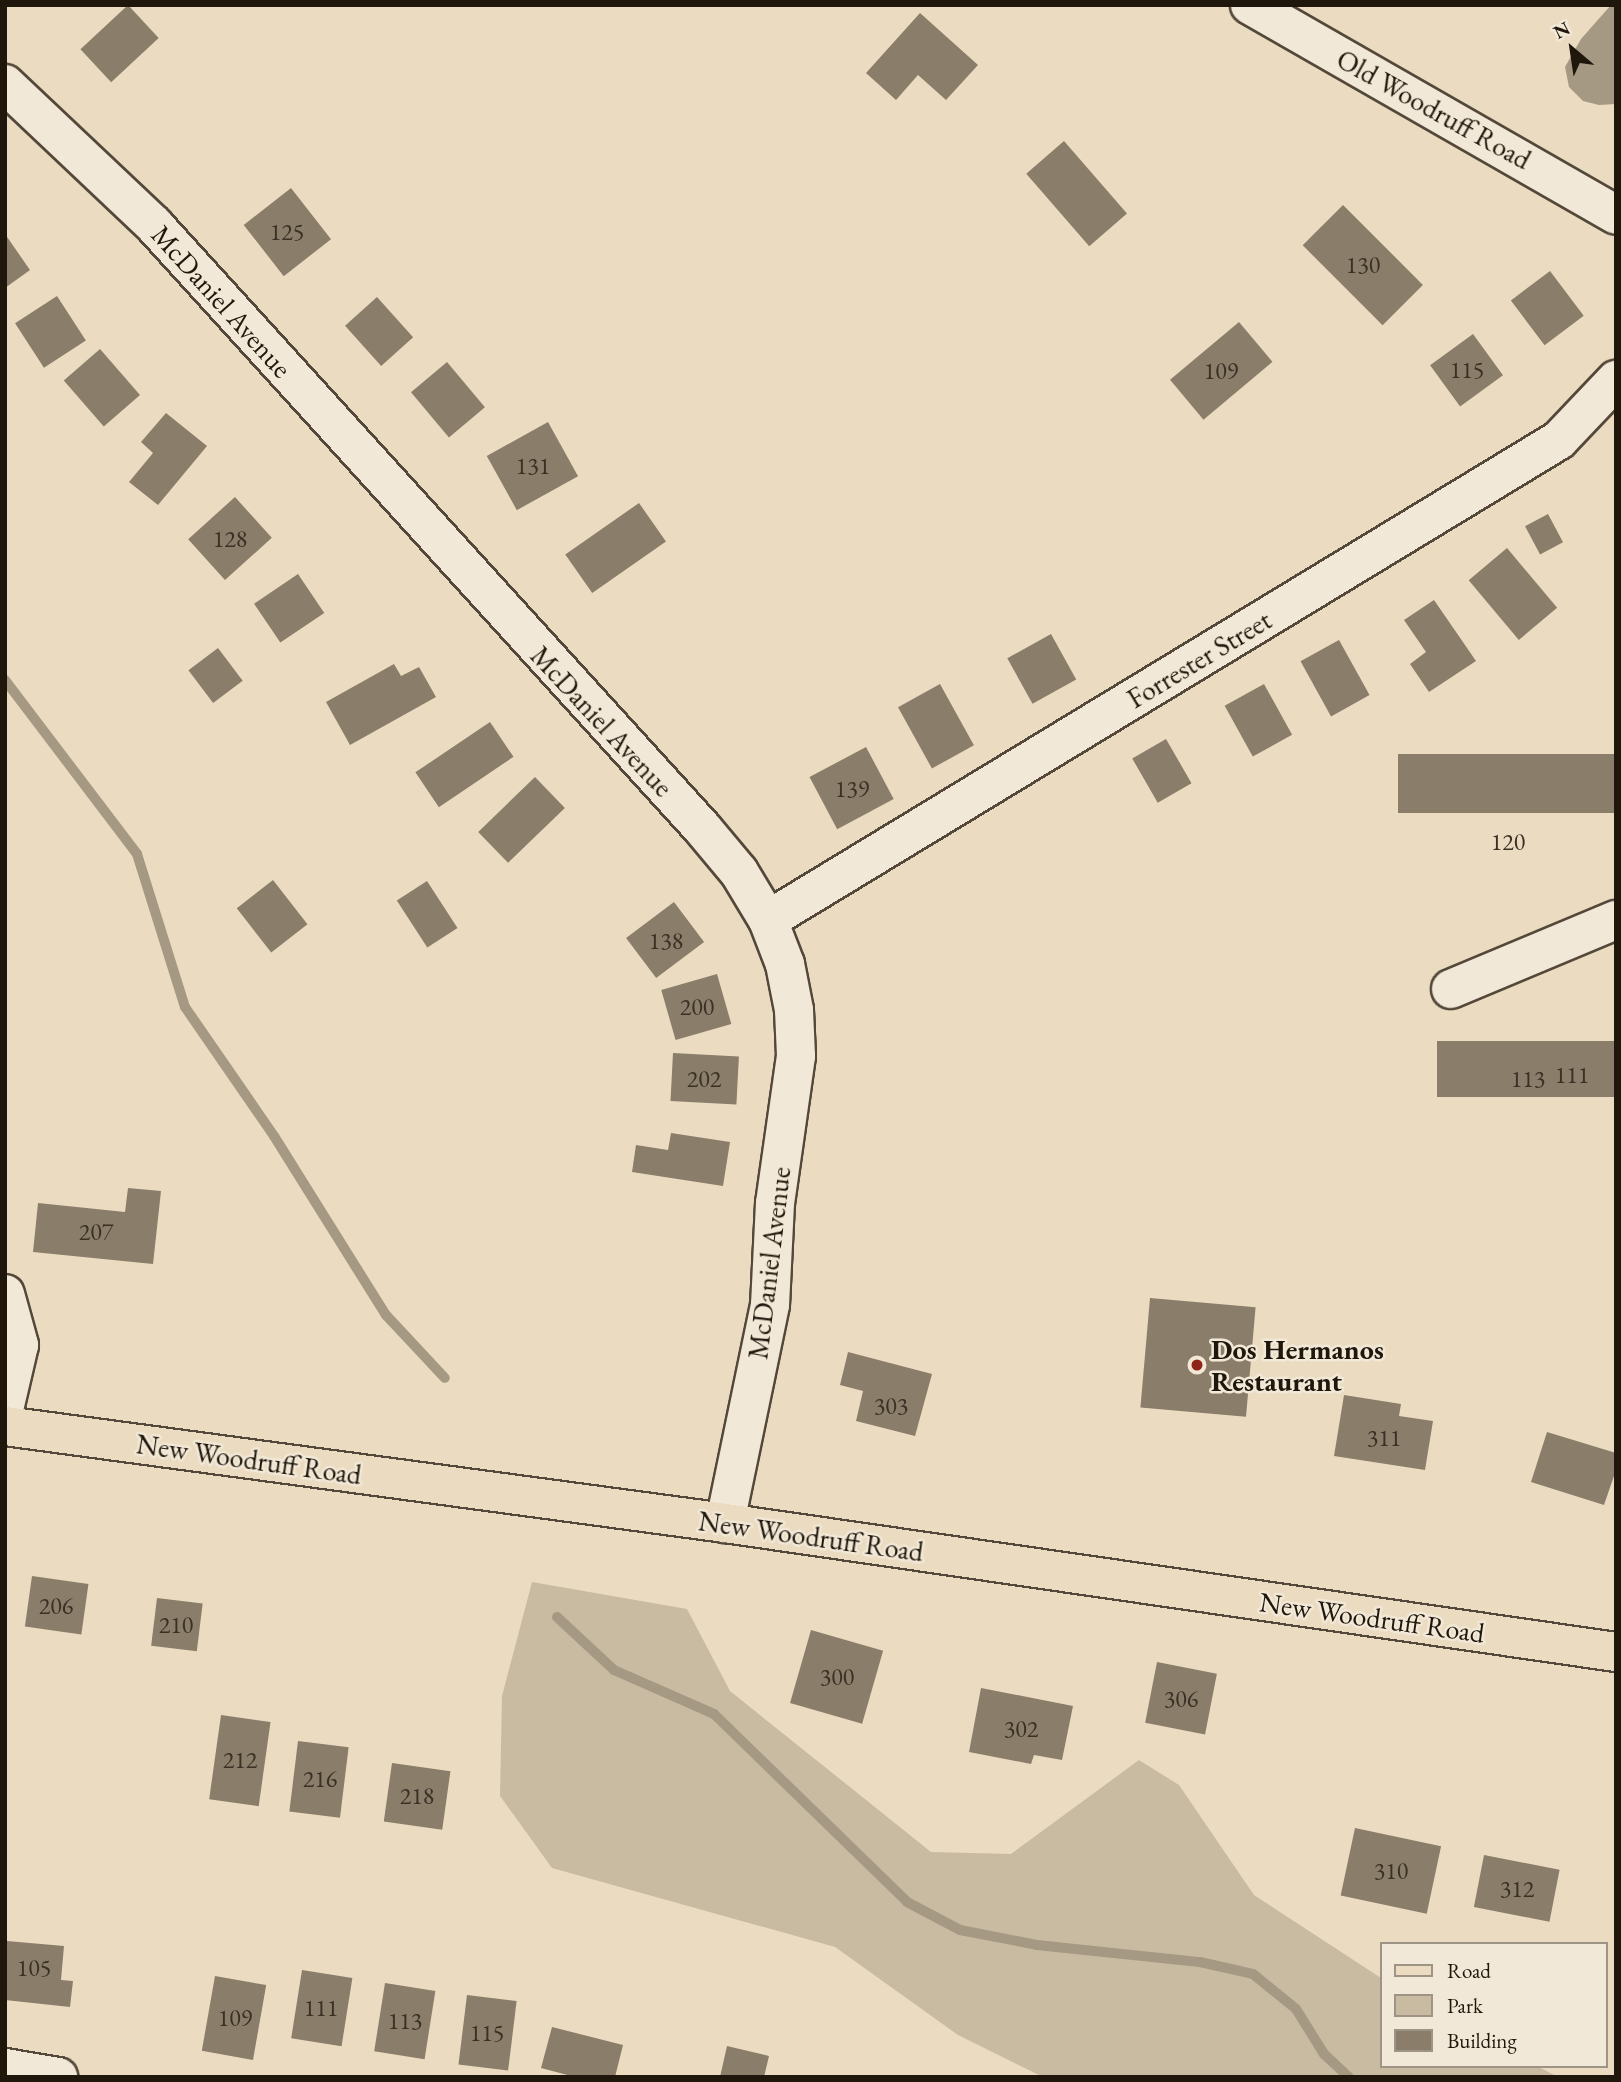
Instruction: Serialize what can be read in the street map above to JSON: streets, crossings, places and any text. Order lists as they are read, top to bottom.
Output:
{
  "streets": {
    "main road": ["New Woodruff Road"],
    "street": ["Old Woodruff Road", "McDaniel Avenue", "Forrester Street"]
  },
  "crossings": [
    ["McDaniel Avenue", "Forrester Street"],
    ["McDaniel Avenue", "New Woodruff Road"]
  ],
  "places": ["Dos Hermanos Restaurant"],
  "house_numbers": [
    "125",
    "130",
    "115",
    "109",
    "131",
    "128",
    "139",
    "120",
    "138",
    "200",
    "111",
    "202",
    "113",
    "207",
    "303",
    "311",
    "206",
    "210",
    "300",
    "306",
    "302",
    "212",
    "216",
    "218",
    "310",
    "312",
    "105",
    "111",
    "109",
    "113",
    "115"
  ],
  "legend": ["Road", "Park", "Building"],
  "north": "top left"
}
